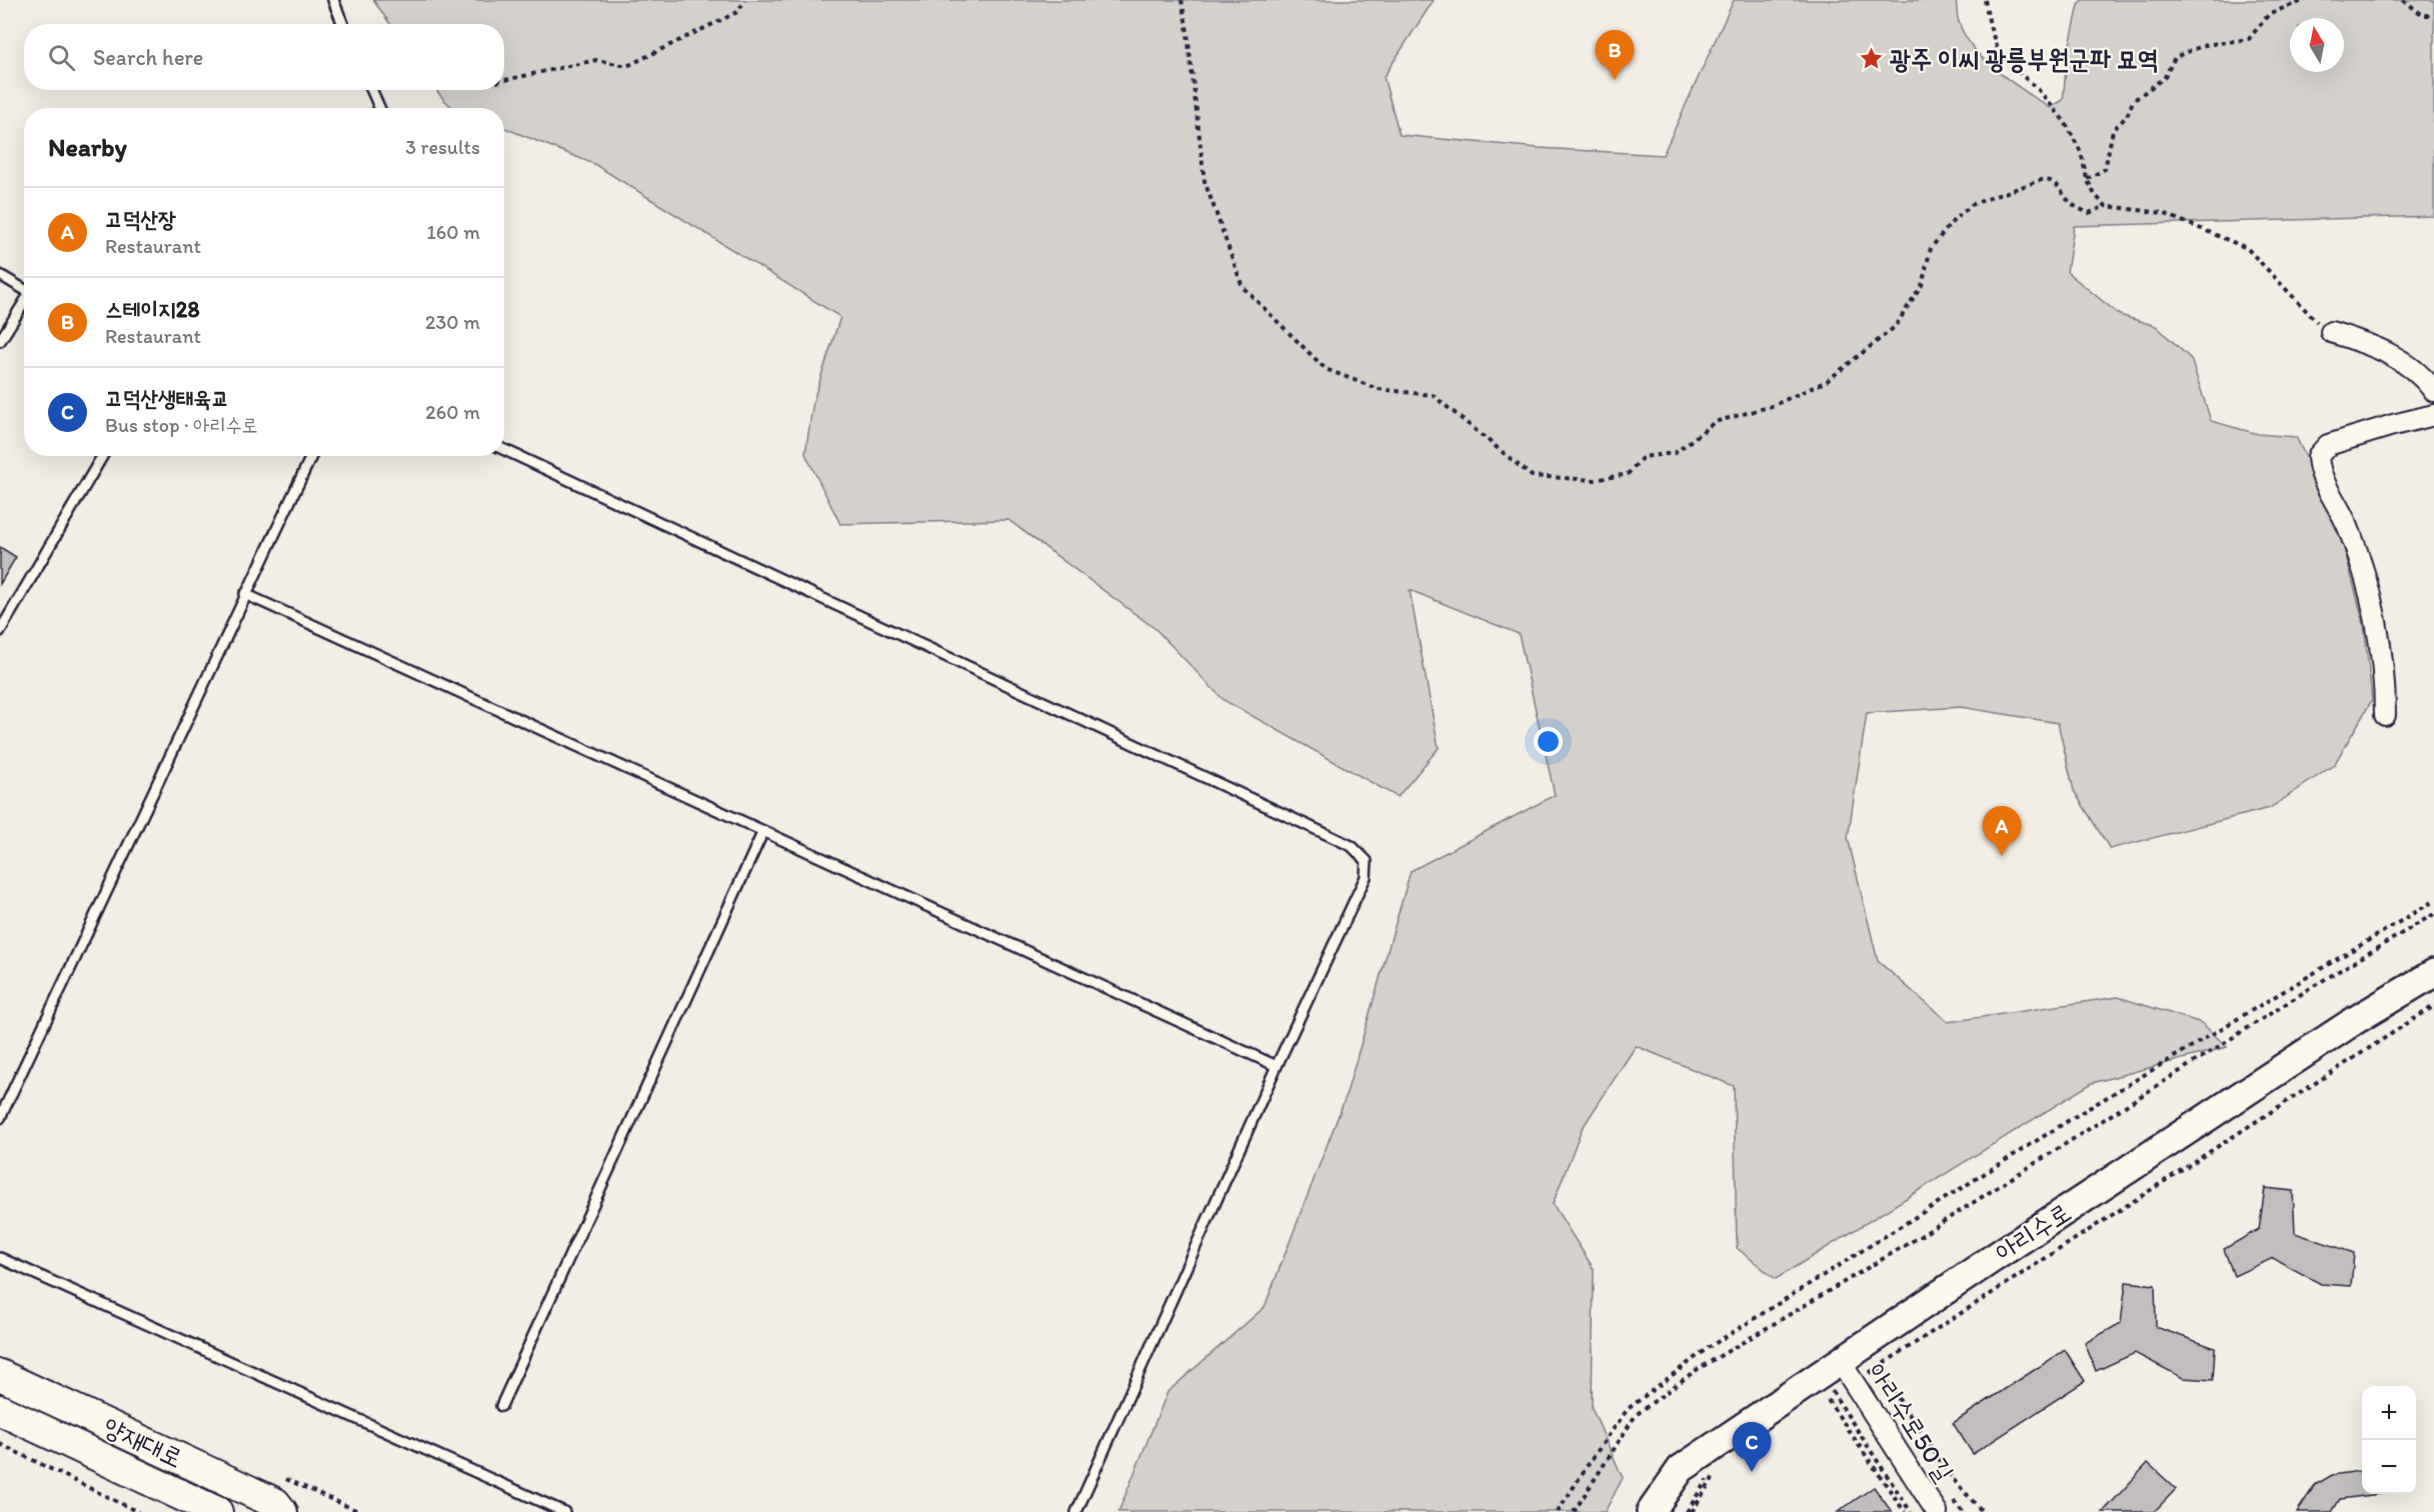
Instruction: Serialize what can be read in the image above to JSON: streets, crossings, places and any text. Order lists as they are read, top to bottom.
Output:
{
  "streets": {
    "main road": ["아리수로", "양재대로"],
    "street": ["아리수로50길"]
  },
  "crossings": [
    ["아리수로", "아리수로50길"]
  ],
  "places": {
    "place": ["광주 이씨 광릉부원군파 묘역"]
  },
  "north": "top",
  "page": {
    "search": "Search here",
    "pins": ["B", "A", "C"],
    "heading": ["Nearby", "3 results"],
    "list": [
      {
        "mark": "A",
        "name": "고덕산장",
        "note": "Restaurant",
        "value": "160 m"
      },
      {
        "mark": "B",
        "name": "스테이지28",
        "note": "Restaurant",
        "value": "230 m"
      },
      {
        "mark": "C",
        "name": "고덕산생태육교",
        "note": "Bus stop · 아리수로",
        "value": "260 m"
      }
    ],
    "map_buttons": ["+", "−"]
  }
}
